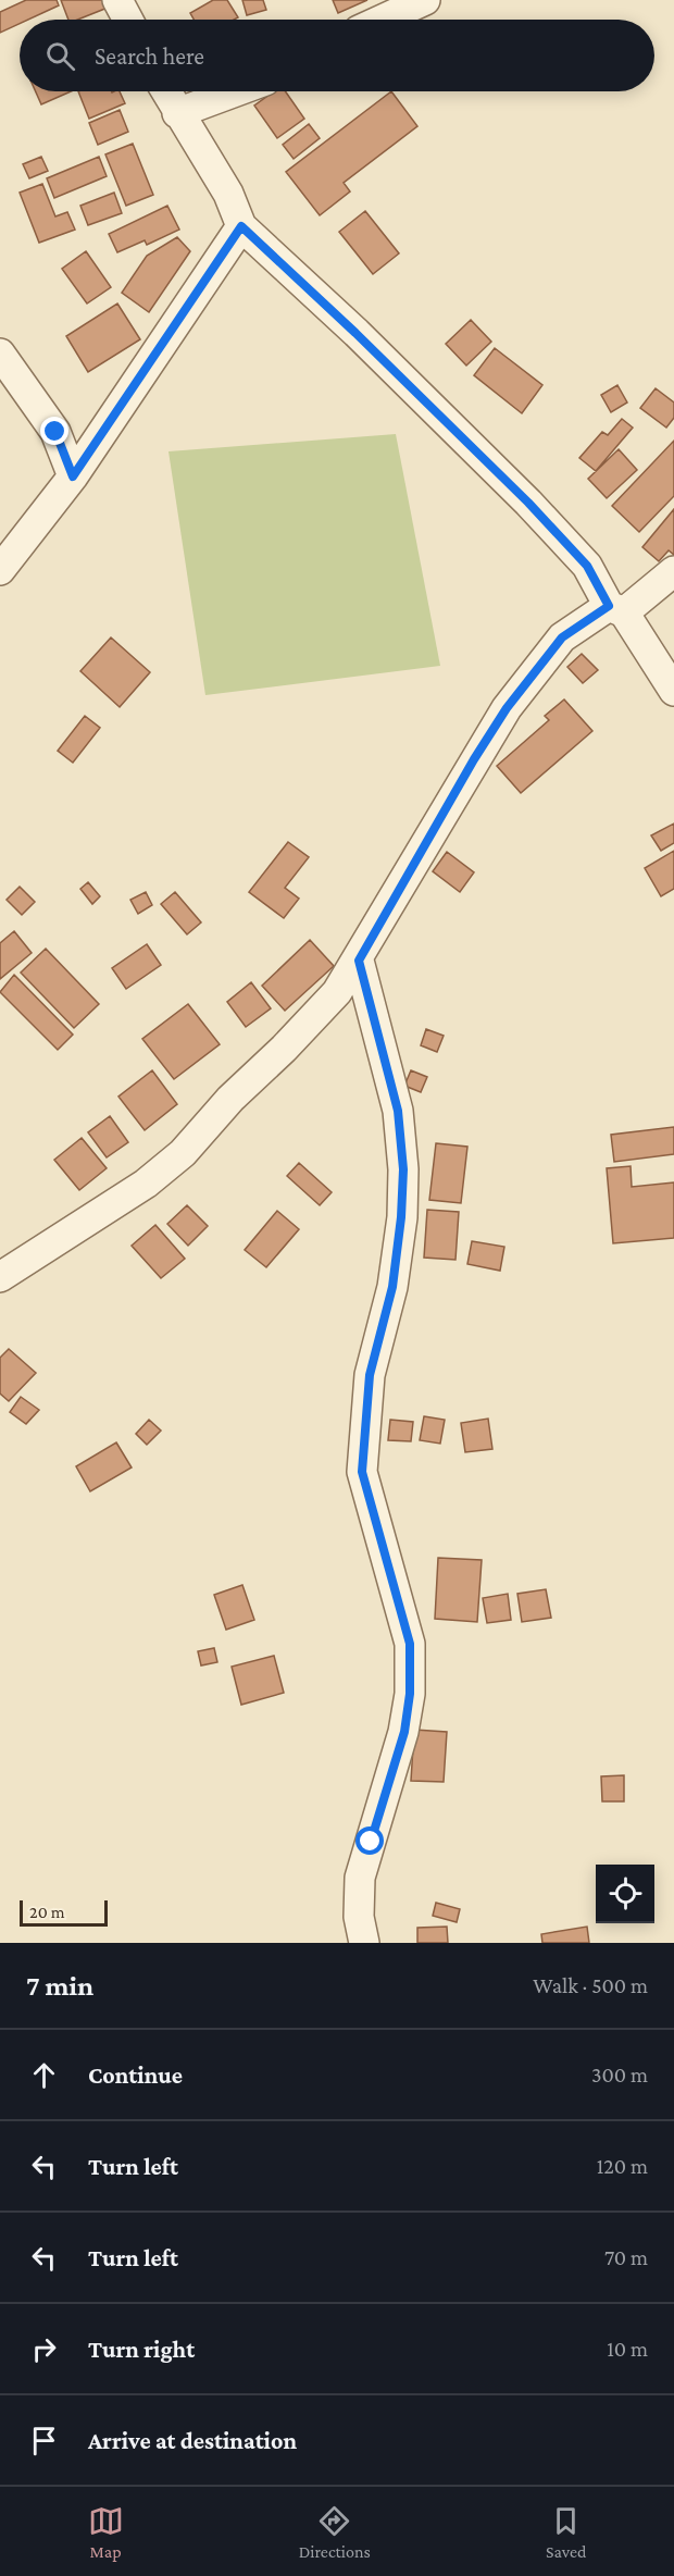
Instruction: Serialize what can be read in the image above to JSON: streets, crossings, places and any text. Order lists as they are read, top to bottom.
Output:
{
  "scale_bar": "20 m",
  "page": {
    "search": "Search here",
    "scale": "20 m",
    "heading": ["7 min", "Walk · 500 m"],
    "list": [
      ["Continue", "300 m"],
      ["Turn left", "120 m"],
      ["Turn left", "70 m"],
      ["Turn right", "10 m"],
      "Arrive at destination"
    ],
    "nav": ["Map", "Directions", "Saved"]
  }
}
